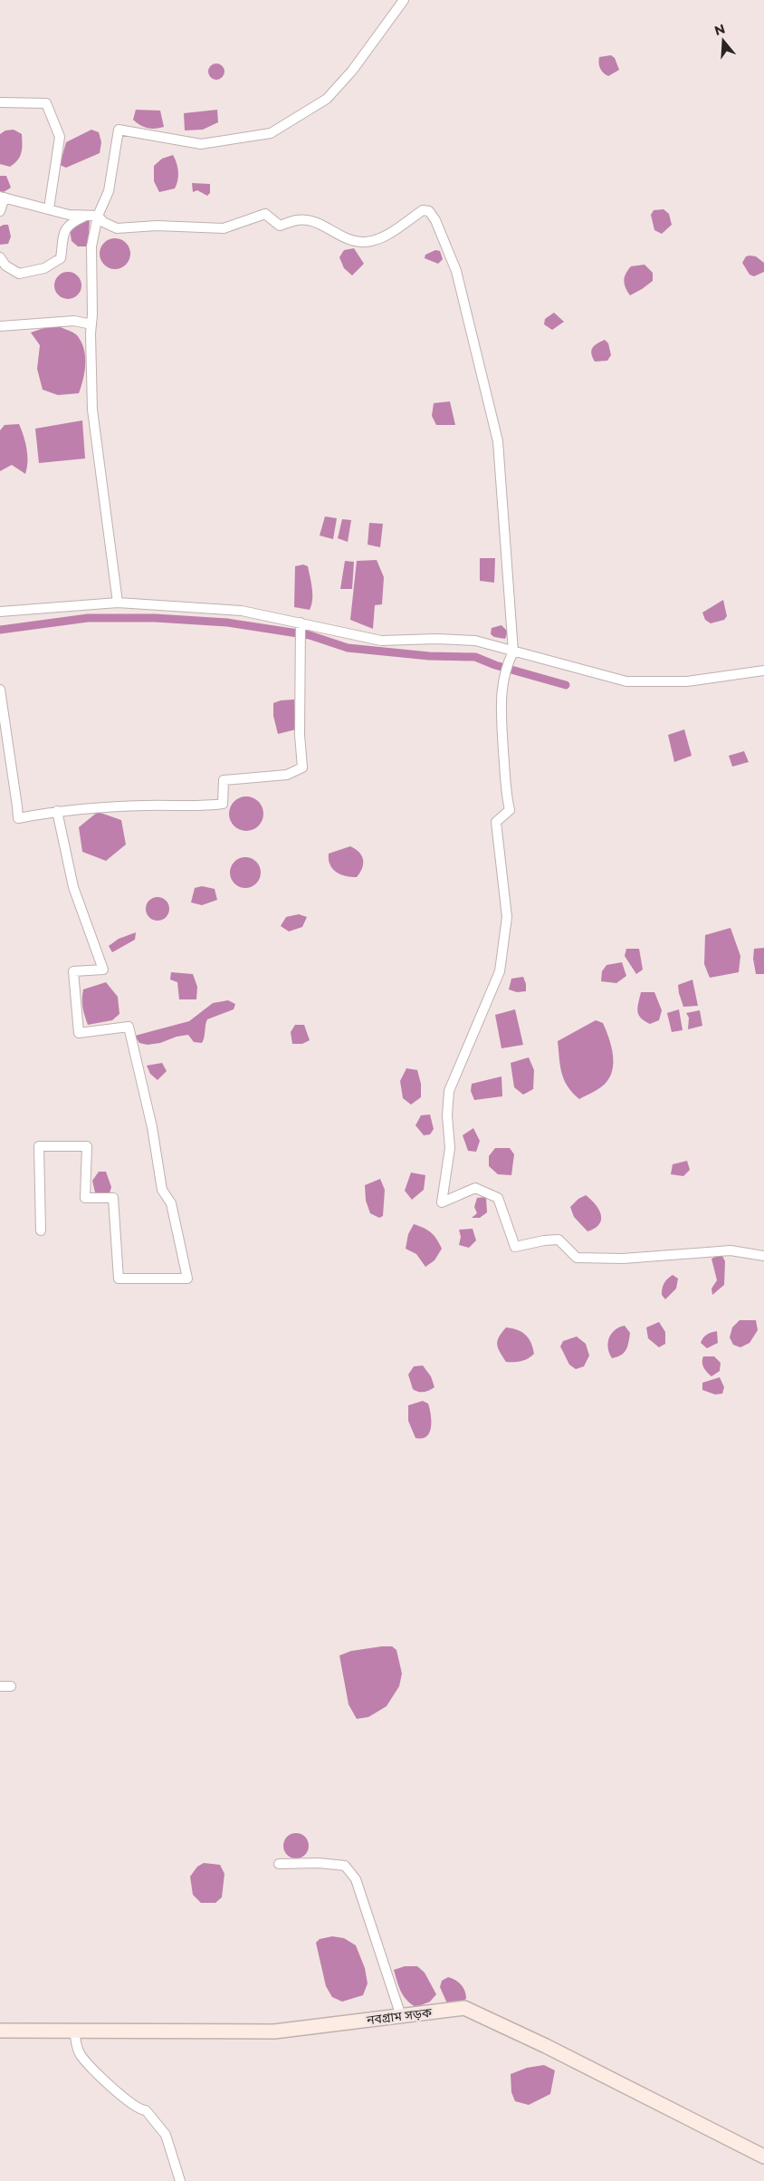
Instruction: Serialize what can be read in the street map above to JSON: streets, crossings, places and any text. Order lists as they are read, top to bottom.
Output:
{
  "streets": {
    "main road": ["নবগ্রাম সড়ক"]
  },
  "north": "top"
}
